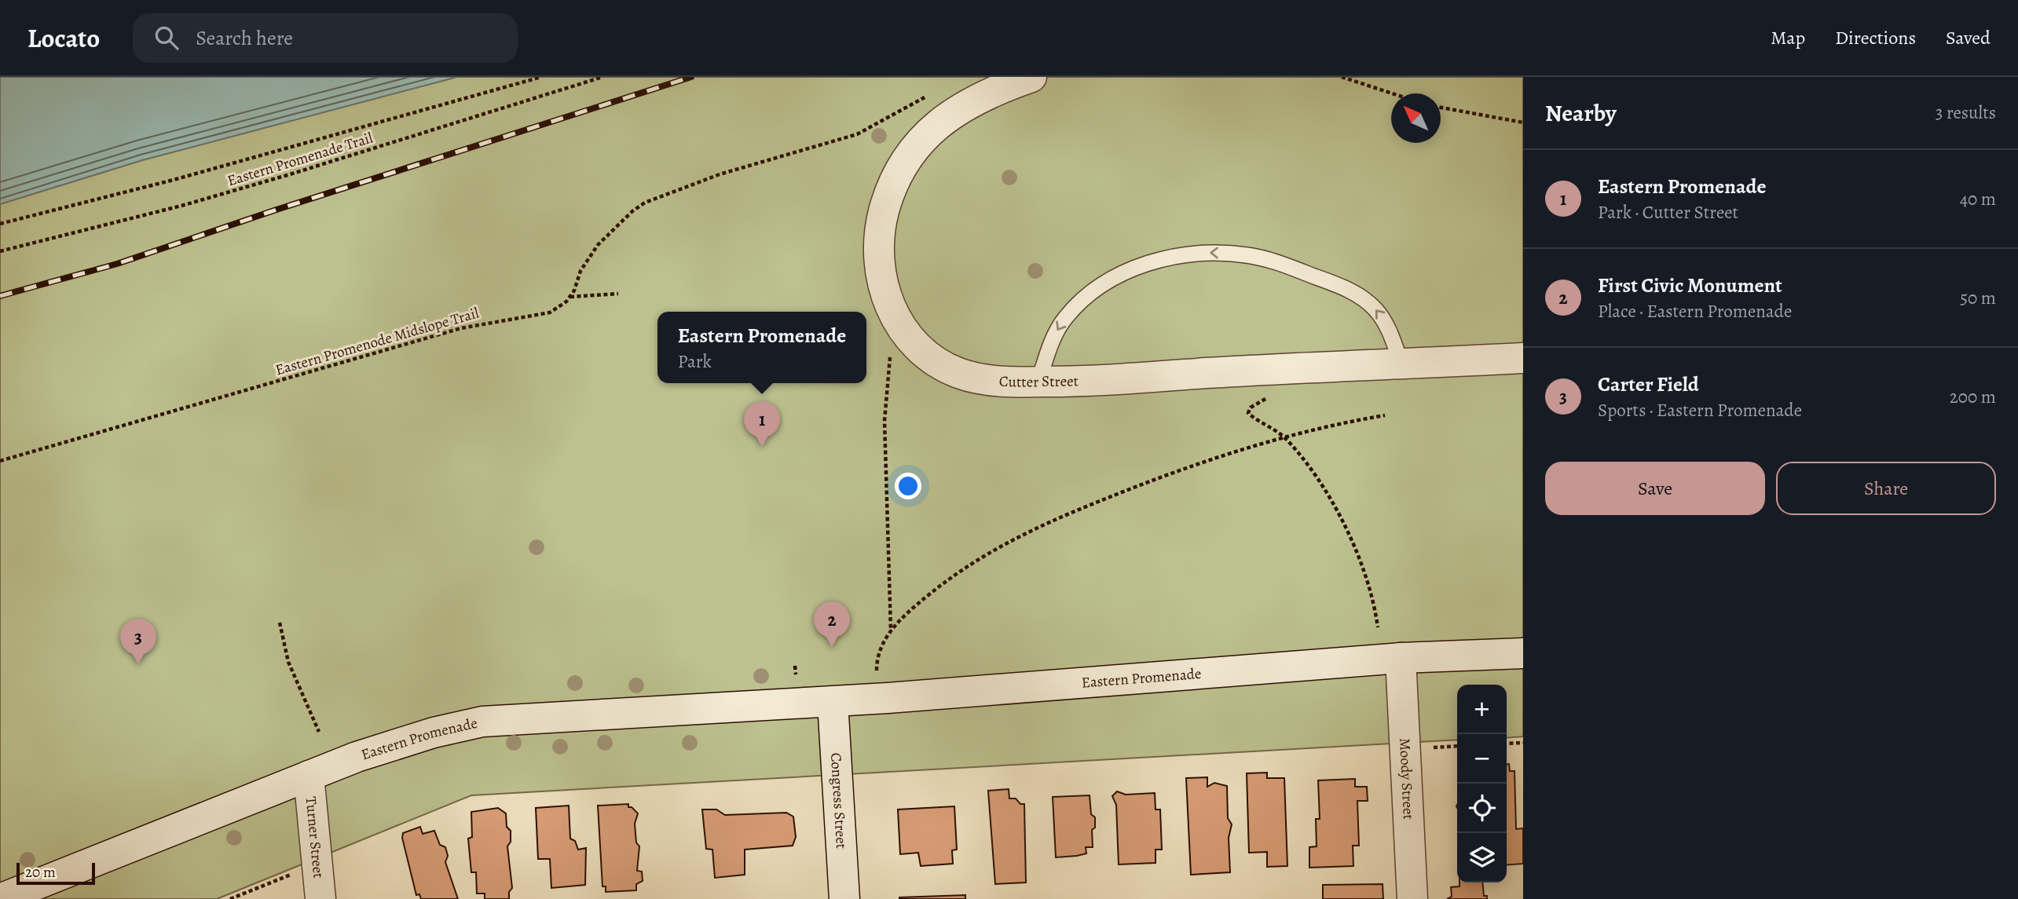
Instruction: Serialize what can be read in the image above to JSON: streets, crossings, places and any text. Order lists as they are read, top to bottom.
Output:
{
  "streets": {
    "street": [
      "Cutter Street",
      "Eastern Promenade",
      "Moody Street",
      "Congress Street",
      "Turner Street"
    ],
    "path": ["Eastern Promenade Trail", "Eastern Promenode Midslope Trail"]
  },
  "crossings": [
    ["Eastern Promenade", "Moody Street"],
    ["Eastern Promenade", "Congress Street"],
    ["Eastern Promenade", "Turner Street"]
  ],
  "scale_bar": "20 m",
  "north": "top left",
  "page": {
    "header": "Locato",
    "search": "Search here",
    "nav": ["Map", "Directions", "Saved"],
    "heading": ["Nearby", "3 results"],
    "list": [
      {
        "mark": "1",
        "name": "Eastern Promenade",
        "note": "Park · Cutter Street",
        "value": "40 m"
      },
      {
        "mark": "2",
        "name": "First Civic Monument",
        "note": "Place · Eastern Promenade",
        "value": "50 m"
      },
      {
        "mark": "3",
        "name": "Carter Field",
        "note": "Sports · Eastern Promenade",
        "value": "200 m"
      }
    ],
    "popup": ["Eastern Promenade", "Park"],
    "pins": ["1", "2", "3"],
    "buttons": ["Save", "Share"],
    "map_buttons": ["+", "−"],
    "scale": "20 m"
  }
}
